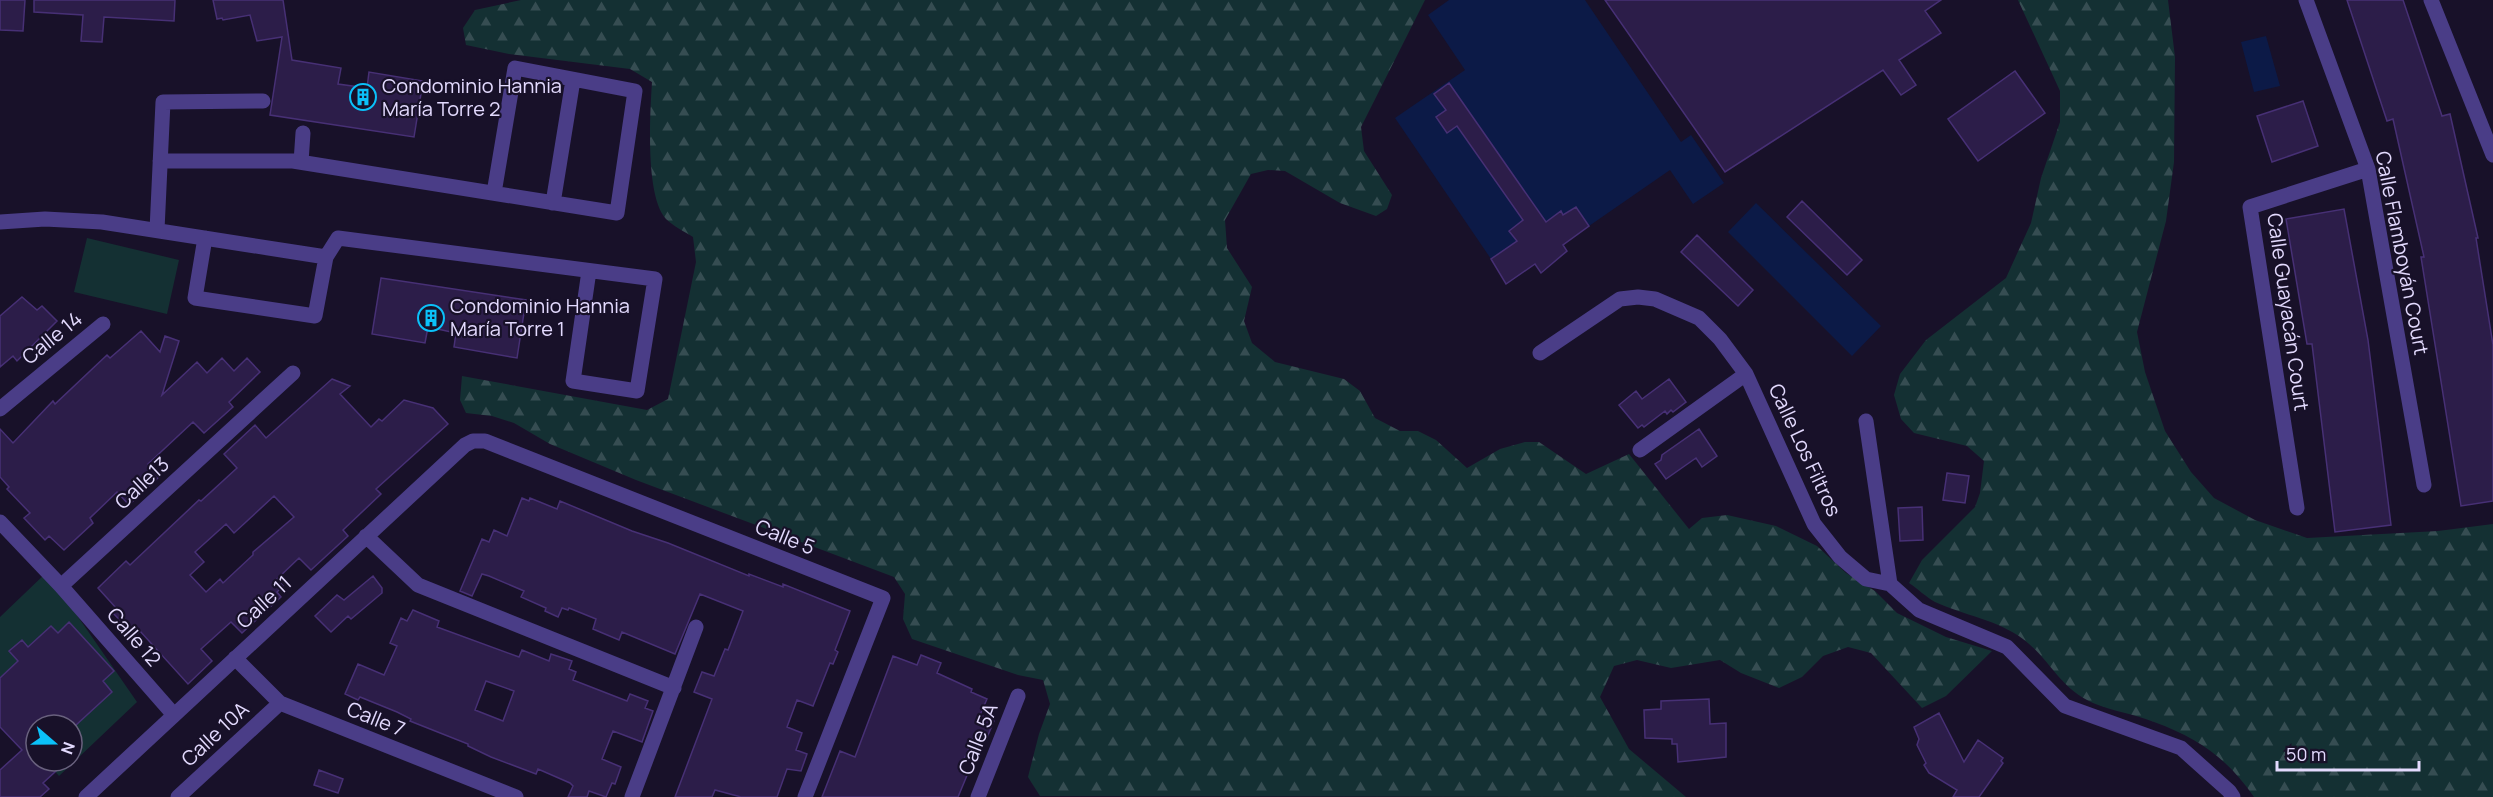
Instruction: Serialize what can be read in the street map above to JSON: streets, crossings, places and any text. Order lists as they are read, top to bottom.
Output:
{
  "streets": {
    "street": [
      "Calle Flamboyán Court",
      "Calle Guayacán Court",
      "Calle 14",
      "Calle Los Filtros",
      "Calle13",
      "Calle 5",
      "Calle 11",
      "Calle 12",
      "Calle 7",
      "Calle 10A",
      "Calle 5A"
    ]
  },
  "crossings": [
    ["Calle Flamboyán Court", "Calle Guayacán Court"],
    ["Calle13", "Calle 12"],
    ["Calle 5", "Calle 11"],
    ["Calle 11", "Calle 12"],
    ["Calle 11", "Calle 7"],
    ["Calle 7", "Calle 10A"]
  ],
  "places": {
    "building": ["Condominio Hannia María Torre 2", "Condominio Hannia María Torre 1"]
  },
  "scale_bar": "50 m",
  "north": "right"
}
